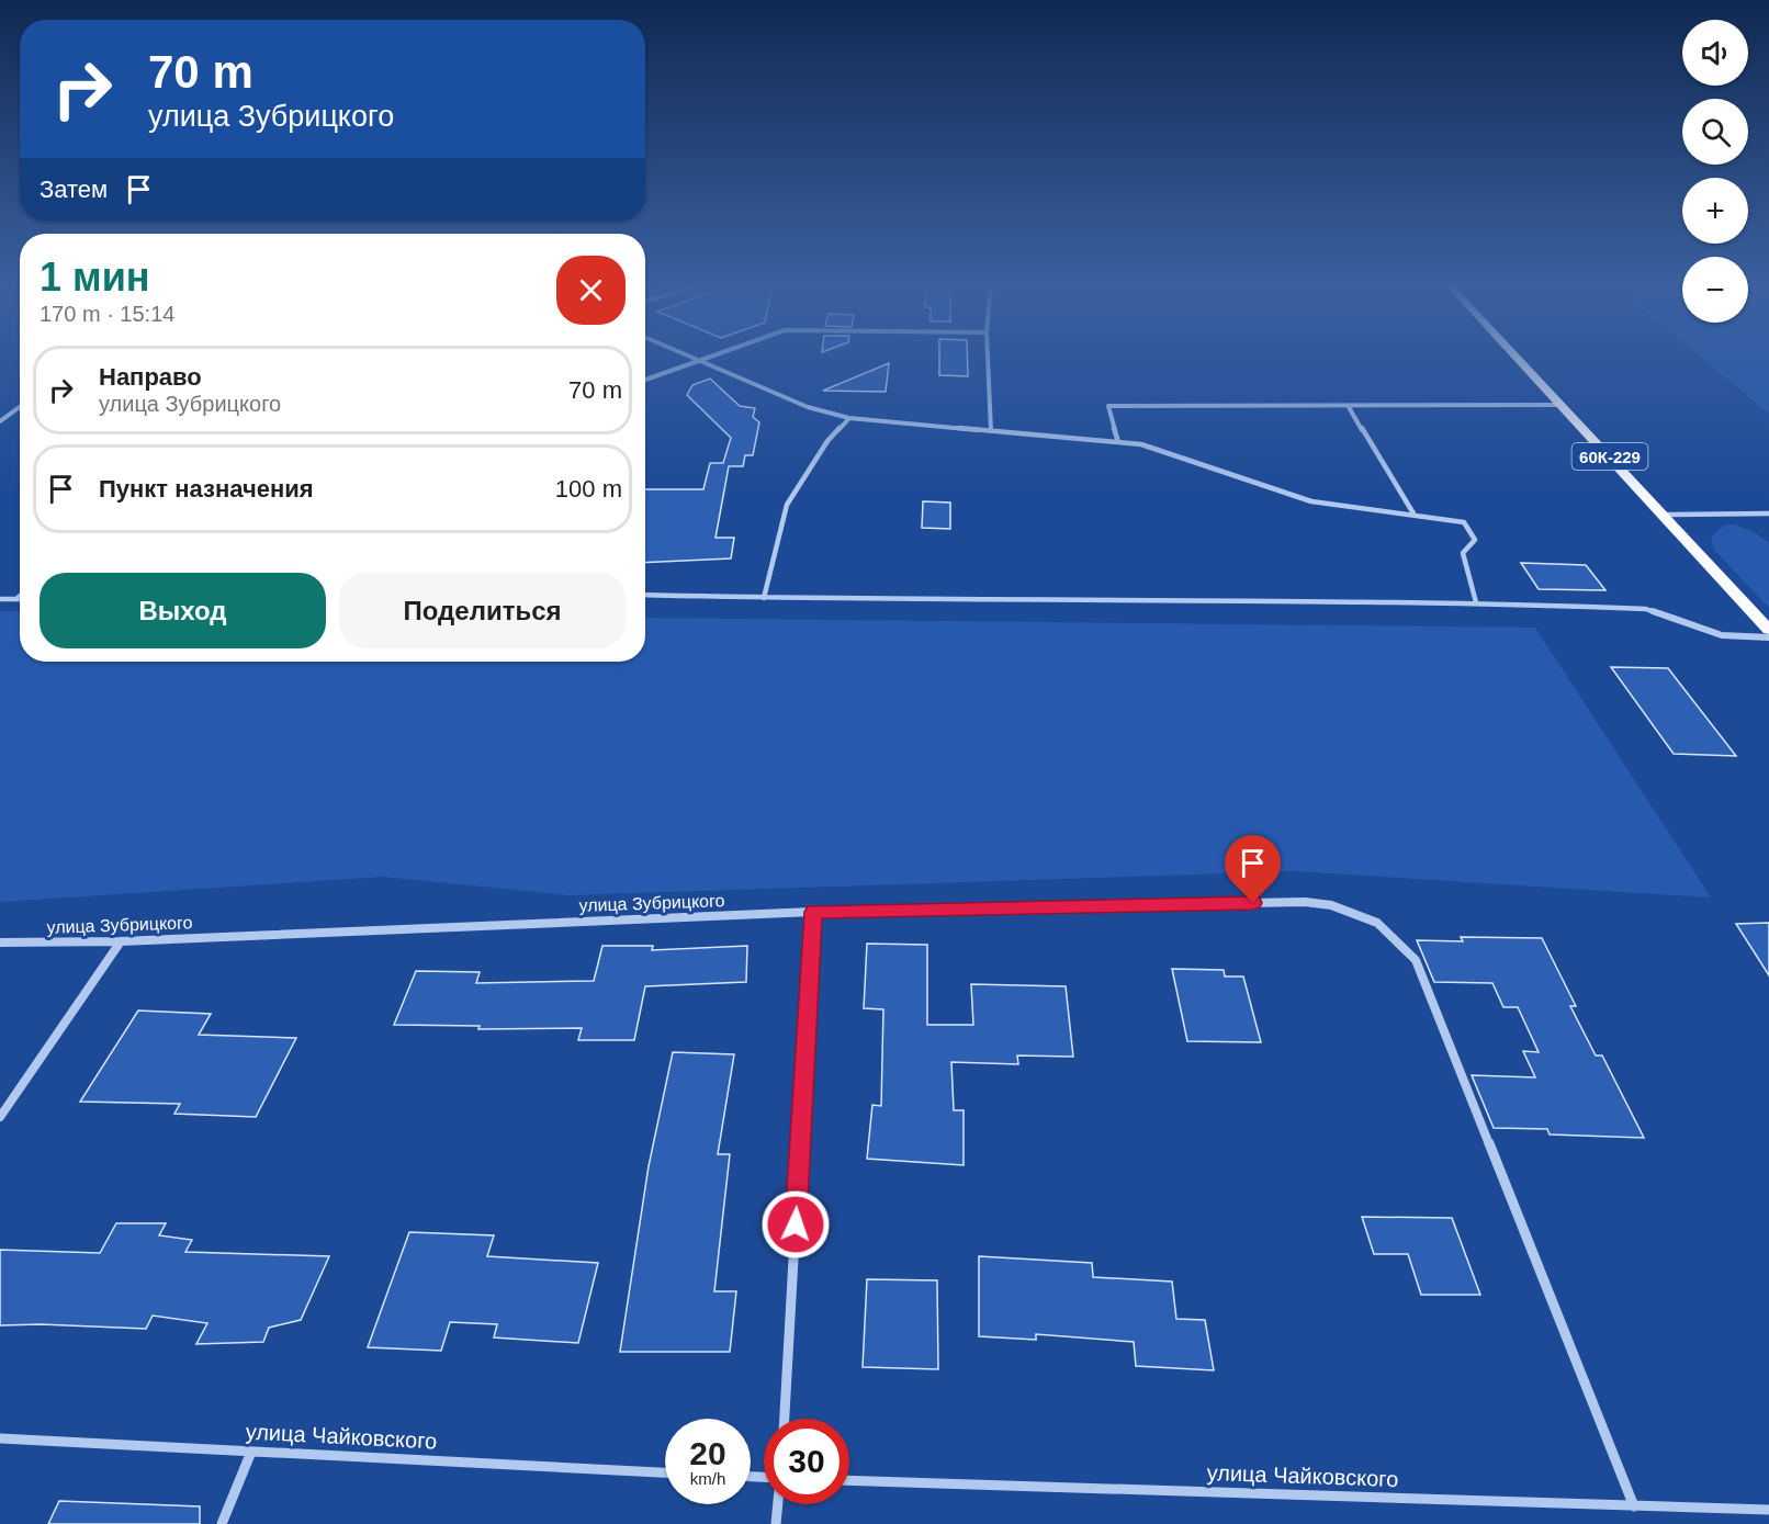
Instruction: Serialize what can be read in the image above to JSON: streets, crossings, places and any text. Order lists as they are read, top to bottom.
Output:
{
  "streets": {
    "main road": ["60К-229"],
    "street": ["улица Зубрицкого", "улица Чайковского"]
  },
  "crossings": [
    ["улица Зубрицкого", "улица Чайковского"]
  ],
  "page": {
    "map_buttons": ["+", "−"],
    "turn": ["70 m", "улица Зубрицкого"],
    "then": "Затем",
    "heading": ["1 мин", "170 m · 15:14"],
    "list": [
      {
        "name": "Направо",
        "note": "улица Зубрицкого",
        "value": "70 m"
      },
      {
        "name": "Пункт назначения",
        "value": "100 m"
      }
    ],
    "buttons": ["Выход", "Поделиться"],
    "speed": "20 km/h",
    "limit": "30"
  }
}
